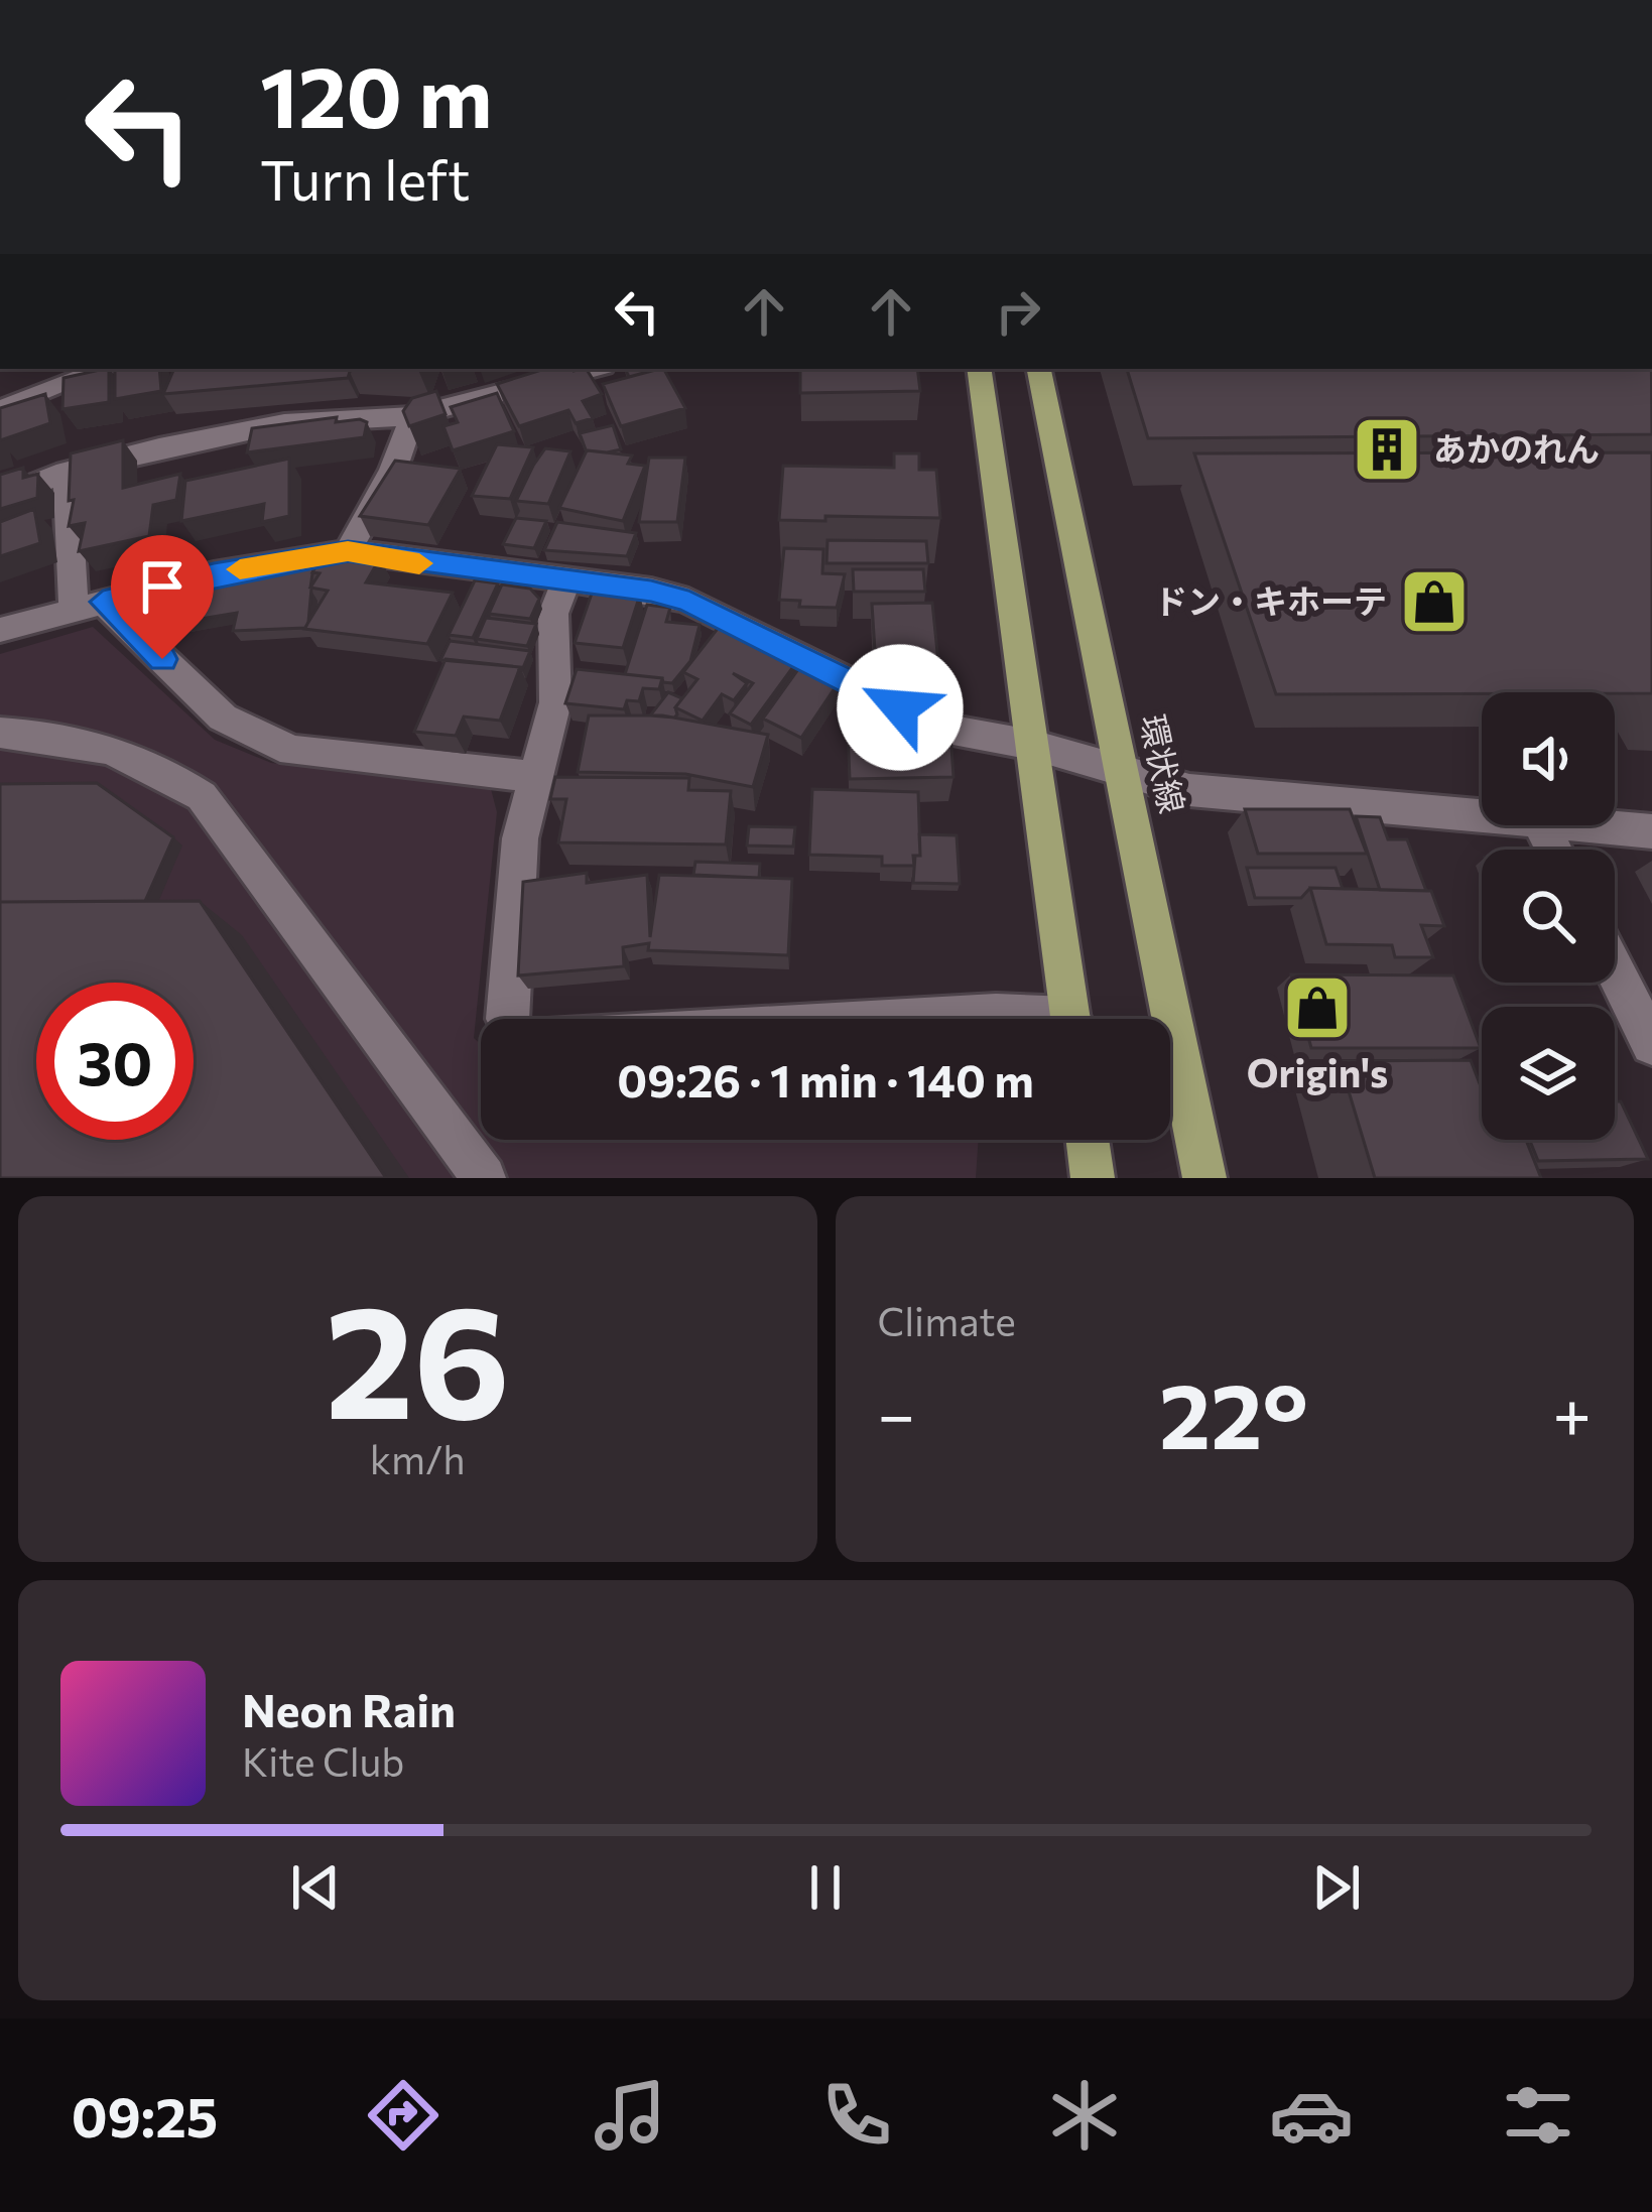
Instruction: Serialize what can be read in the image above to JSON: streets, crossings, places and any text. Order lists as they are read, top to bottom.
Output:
{
  "streets": {
    "main road": ["環状線"]
  },
  "places": {
    "building": ["あかのれん"],
    "shop": ["ドン・キホーテ", "Origin's"]
  },
  "page": {
    "turn": ["120 m", "Turn left"],
    "limit": "30",
    "trip": "09:26 · 1 min · 140 m",
    "tile": [
      ["26", "km/h"],
      "Climate"
    ],
    "heat": ["−", "22°", "+"],
    "song": ["Neon Rain", "Kite Club"],
    "tabs": "09:25"
  }
}
